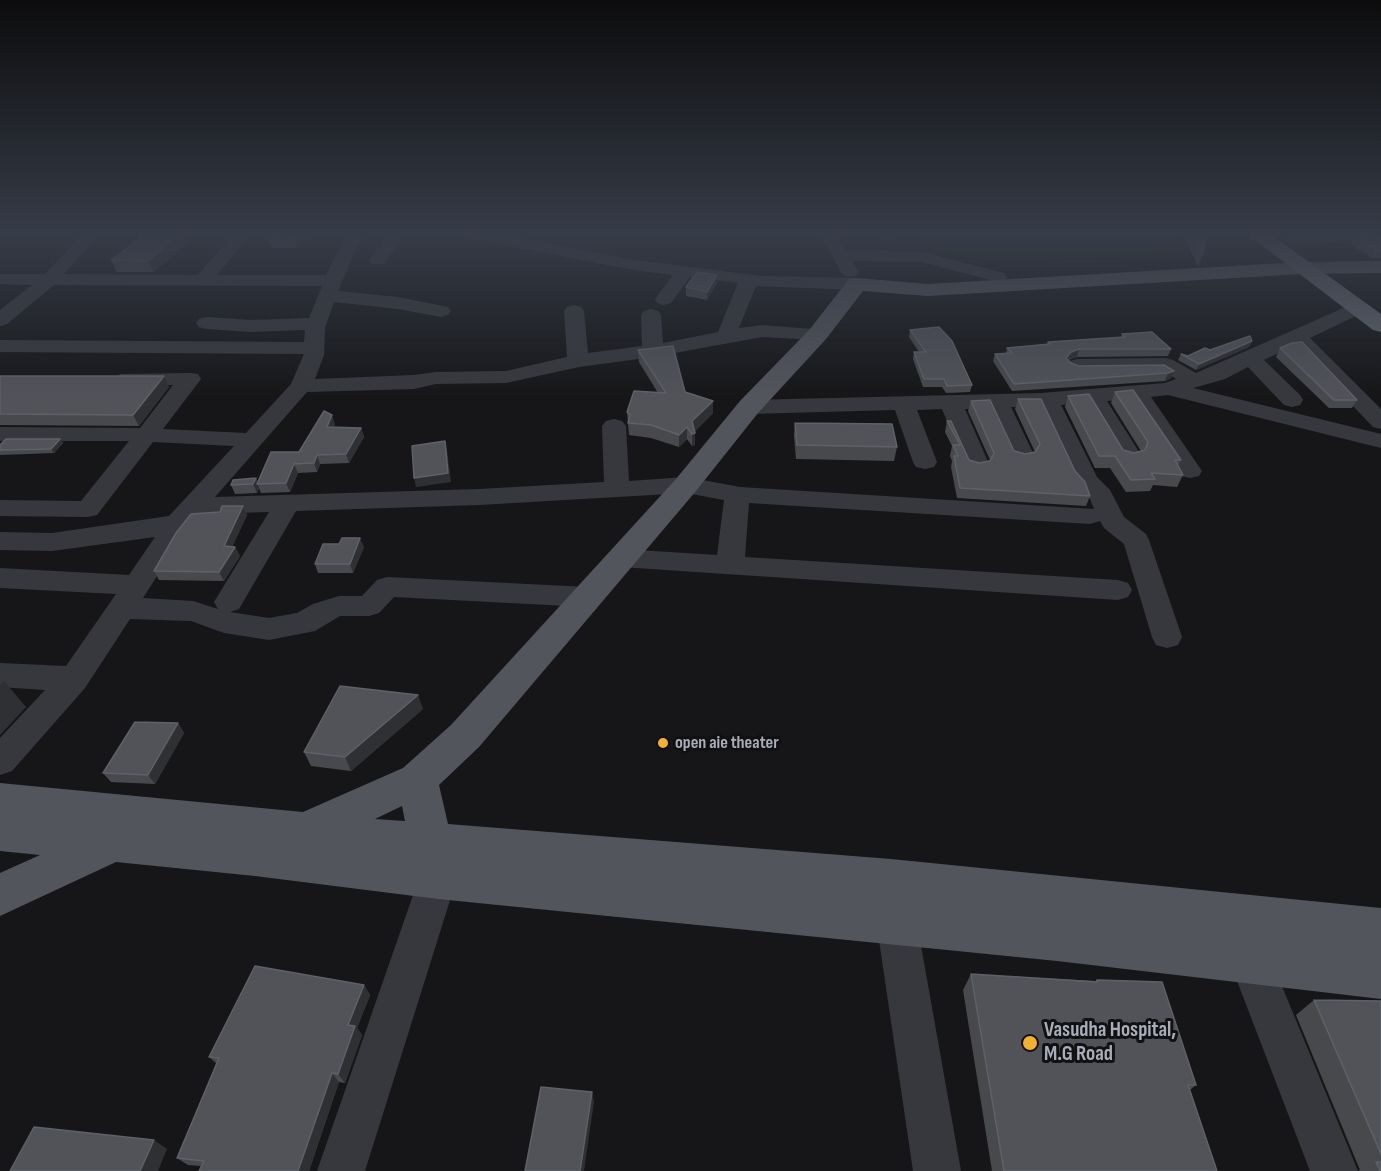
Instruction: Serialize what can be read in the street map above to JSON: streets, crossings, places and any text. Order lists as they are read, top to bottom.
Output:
{
  "places": ["open aie theater", "Vasudha Hospital, M.G Road"]
}
